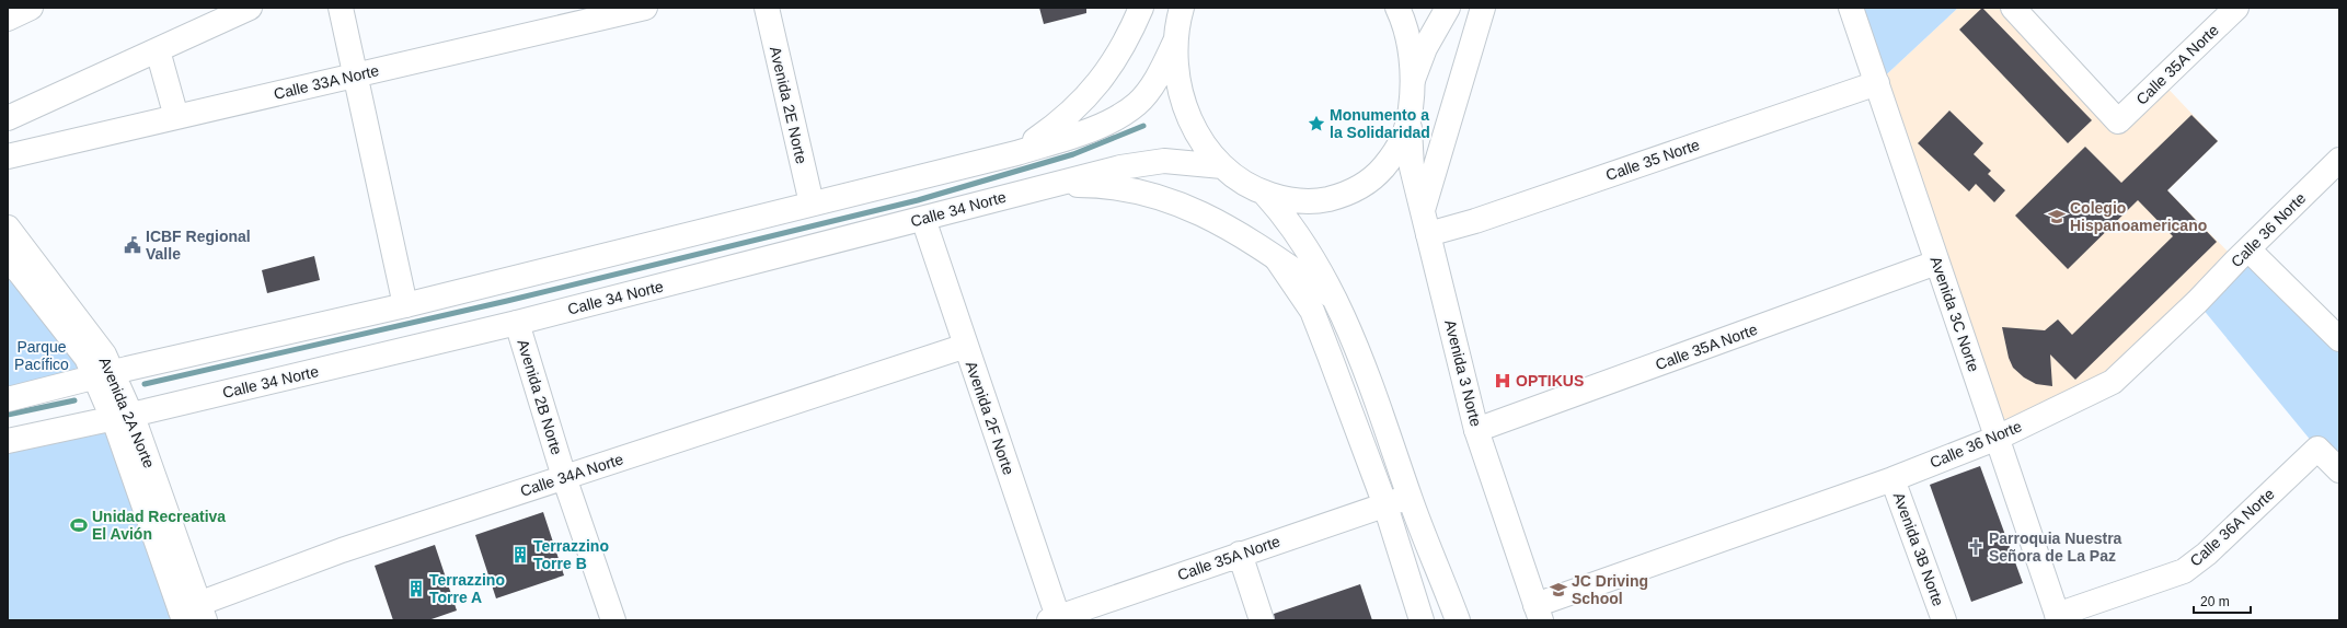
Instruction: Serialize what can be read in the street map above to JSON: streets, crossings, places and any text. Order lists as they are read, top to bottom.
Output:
{
  "streets": {
    "street": [
      "Calle 35A Norte",
      "Calle 33A Norte",
      "Avenida 2E Norte",
      "Calle 35 Norte",
      "Calle 34 Norte",
      "Calle 36 Norte",
      "Avenida 3C Norte",
      "Avenida 3 Norte",
      "Avenida 2B Norte",
      "Avenida 2A Norte",
      "Avenida 2F Norte",
      "Calle 34A Norte",
      "Calle 36A Norte",
      "Avenida 3B Norte"
    ]
  },
  "crossings": [
    ["Calle 35A Norte", "Avenida 3C Norte"],
    ["Calle 35A Norte", "Avenida 3 Norte"],
    ["Calle 35A Norte", "Avenida 2F Norte"],
    ["Calle 35 Norte", "Avenida 3C Norte"],
    ["Calle 35 Norte", "Avenida 3 Norte"],
    ["Calle 34 Norte", "Avenida 2B Norte"],
    ["Calle 34 Norte", "Avenida 2A Norte"],
    ["Calle 34 Norte", "Avenida 2F Norte"],
    ["Calle 36 Norte", "Avenida 3C Norte"],
    ["Calle 36 Norte", "Avenida 3 Norte"],
    ["Calle 36 Norte", "Avenida 3B Norte"],
    ["Avenida 3C Norte", "Calle 36A Norte"],
    ["Avenida 2B Norte", "Calle 34A Norte"],
    ["Avenida 2A Norte", "Calle 34A Norte"],
    ["Avenida 2F Norte", "Calle 34A Norte"]
  ],
  "parks": ["Parque Pacífico"],
  "places": {
    "place": ["Monumento a la Solidaridad"],
    "school or university": ["Colegio Hispanoamericano", "JC Driving School"],
    "public building": ["ICBF Regional Valle"],
    "hospital": ["OPTIKUS"],
    "sports": ["Unidad Recreativa El Avión"],
    "church": ["Parroquia Nuestra Señora de La Paz"],
    "building": ["Terrazzino Torre B", "Terrazzino Torre A"]
  },
  "scale_bar": "20 m"
}
